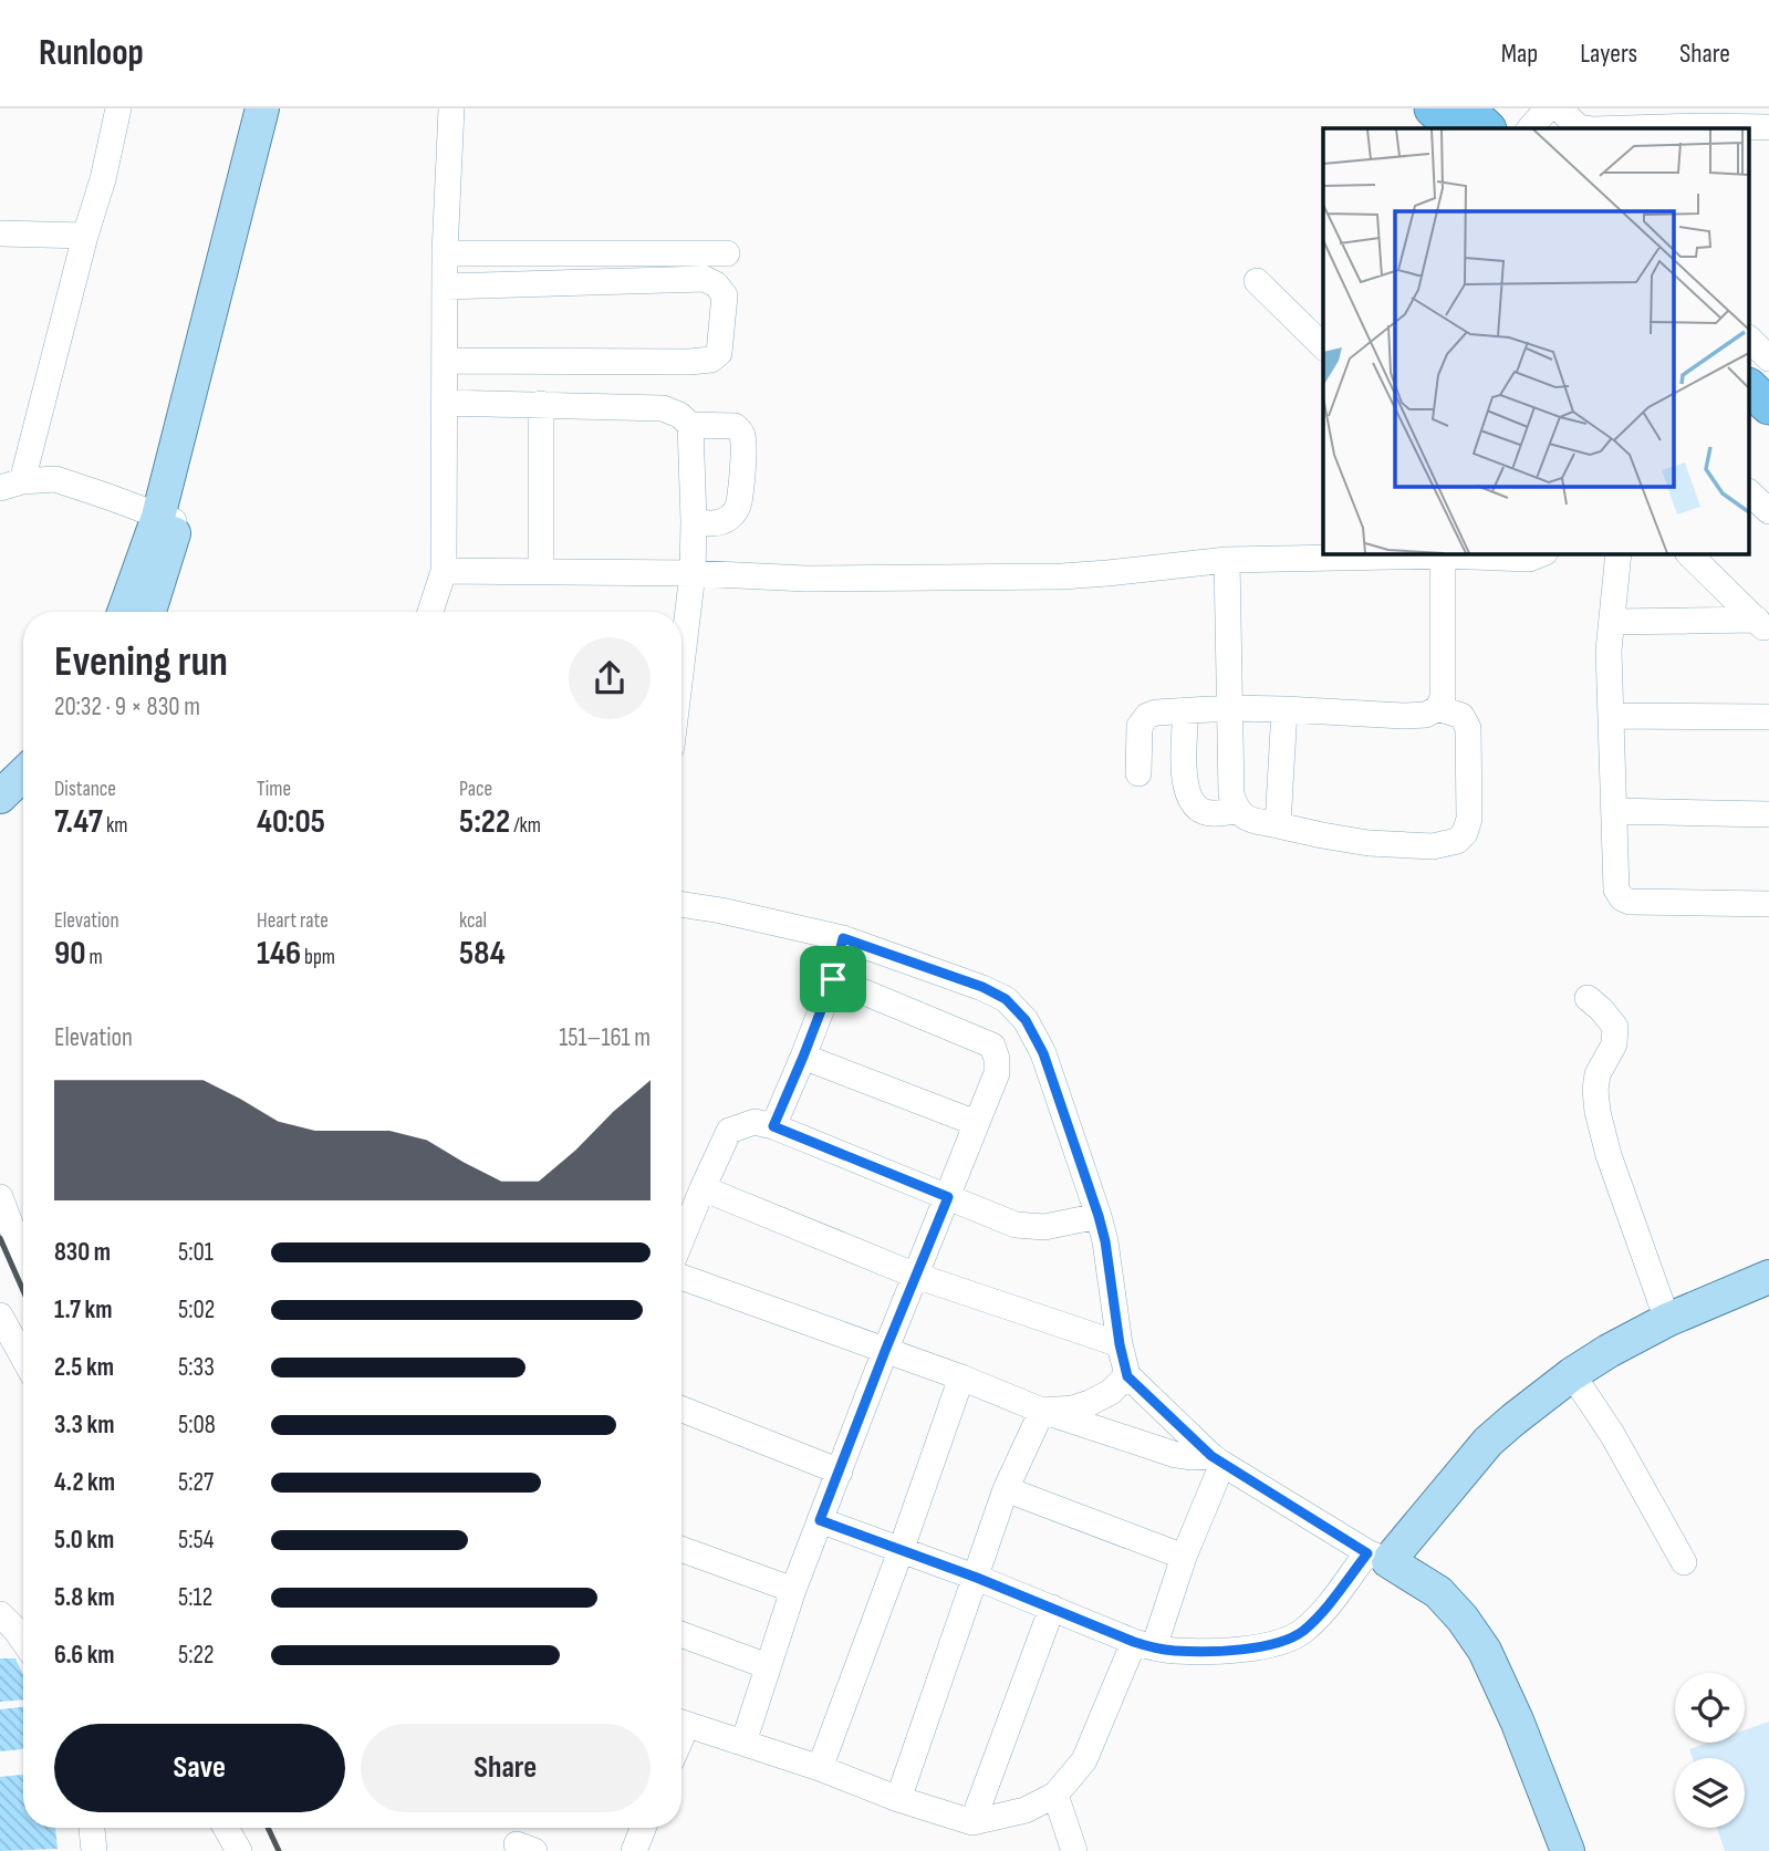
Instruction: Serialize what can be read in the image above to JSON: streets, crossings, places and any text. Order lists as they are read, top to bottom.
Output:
{
  "page": {
    "header": "Runloop",
    "nav": ["Map", "Layers", "Share"],
    "heading": ["Evening run", "20:32 · 9 × 830 m"],
    "stats": [
      ["Distance", "7.47 km"],
      ["Time", "40:05"],
      ["Pace", "5:22 /km"],
      ["Elevation", "90 m"],
      ["Heart rate", "146 bpm"],
      ["kcal", "584"]
    ],
    "chart": ["Elevation", "151–161 m"],
    "list": [
      {
        "name": "830 m",
        "note": "5:01"
      },
      {
        "name": "1.7 km",
        "note": "5:02"
      },
      {
        "name": "2.5 km",
        "note": "5:33"
      },
      {
        "name": "3.3 km",
        "note": "5:08"
      },
      {
        "name": "4.2 km",
        "note": "5:27"
      },
      {
        "name": "5.0 km",
        "note": "5:54"
      },
      {
        "name": "5.8 km",
        "note": "5:12"
      },
      {
        "name": "6.6 km",
        "note": "5:22"
      }
    ],
    "buttons": ["Save", "Share"]
  }
}
